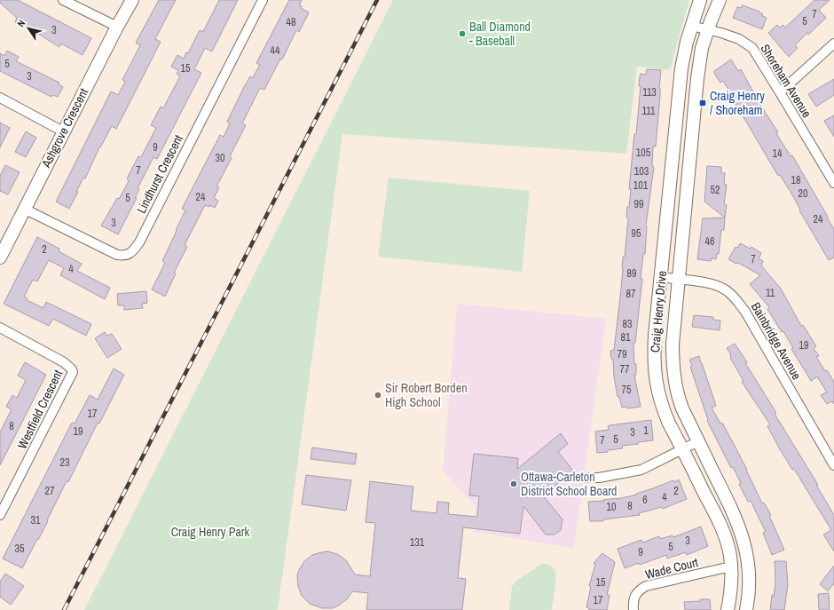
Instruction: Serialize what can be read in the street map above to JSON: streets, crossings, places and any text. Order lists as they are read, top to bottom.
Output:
{
  "streets": {
    "street": [
      "Shoreham Avenue",
      "Ashgrove Crescent",
      "Lindhurst Crescent",
      "Craig Henry Drive",
      "Bainbridge Avenue",
      "Westfield Crescent",
      "Wade Court"
    ]
  },
  "crossings": [
    ["Shoreham Avenue", "Craig Henry Drive"],
    ["Ashgrove Crescent", "Lindhurst Crescent"],
    ["Craig Henry Drive", "Bainbridge Avenue"],
    ["Craig Henry Drive", "Wade Court"]
  ],
  "parks": ["Craig Henry Park"],
  "places": {
    "other": ["Ball Diamond - Baseball", "Sir Robert Borden High School", "Ottawa-Carleton District School Board"],
    "transit": ["Craig Henry / Shoreham"]
  },
  "house_numbers": [
    "7",
    "5",
    "48",
    "3",
    "44",
    "5",
    "15",
    "3",
    "113",
    "111",
    "9",
    "105",
    "14",
    "30",
    "7",
    "103",
    "18",
    "101",
    "52",
    "20",
    "24",
    "5",
    "99",
    "24",
    "3",
    "95",
    "46",
    "2",
    "7",
    "4",
    "89",
    "11",
    "87",
    "83",
    "81",
    "19",
    "79",
    "77",
    "75",
    "17",
    "8",
    "1",
    "19",
    "3",
    "5",
    "7",
    "23",
    "27",
    "2",
    "4",
    "6",
    "8",
    "10",
    "31",
    "3",
    "131",
    "5",
    "35",
    "9",
    "15",
    "17"
  ],
  "north": "top left"
}
